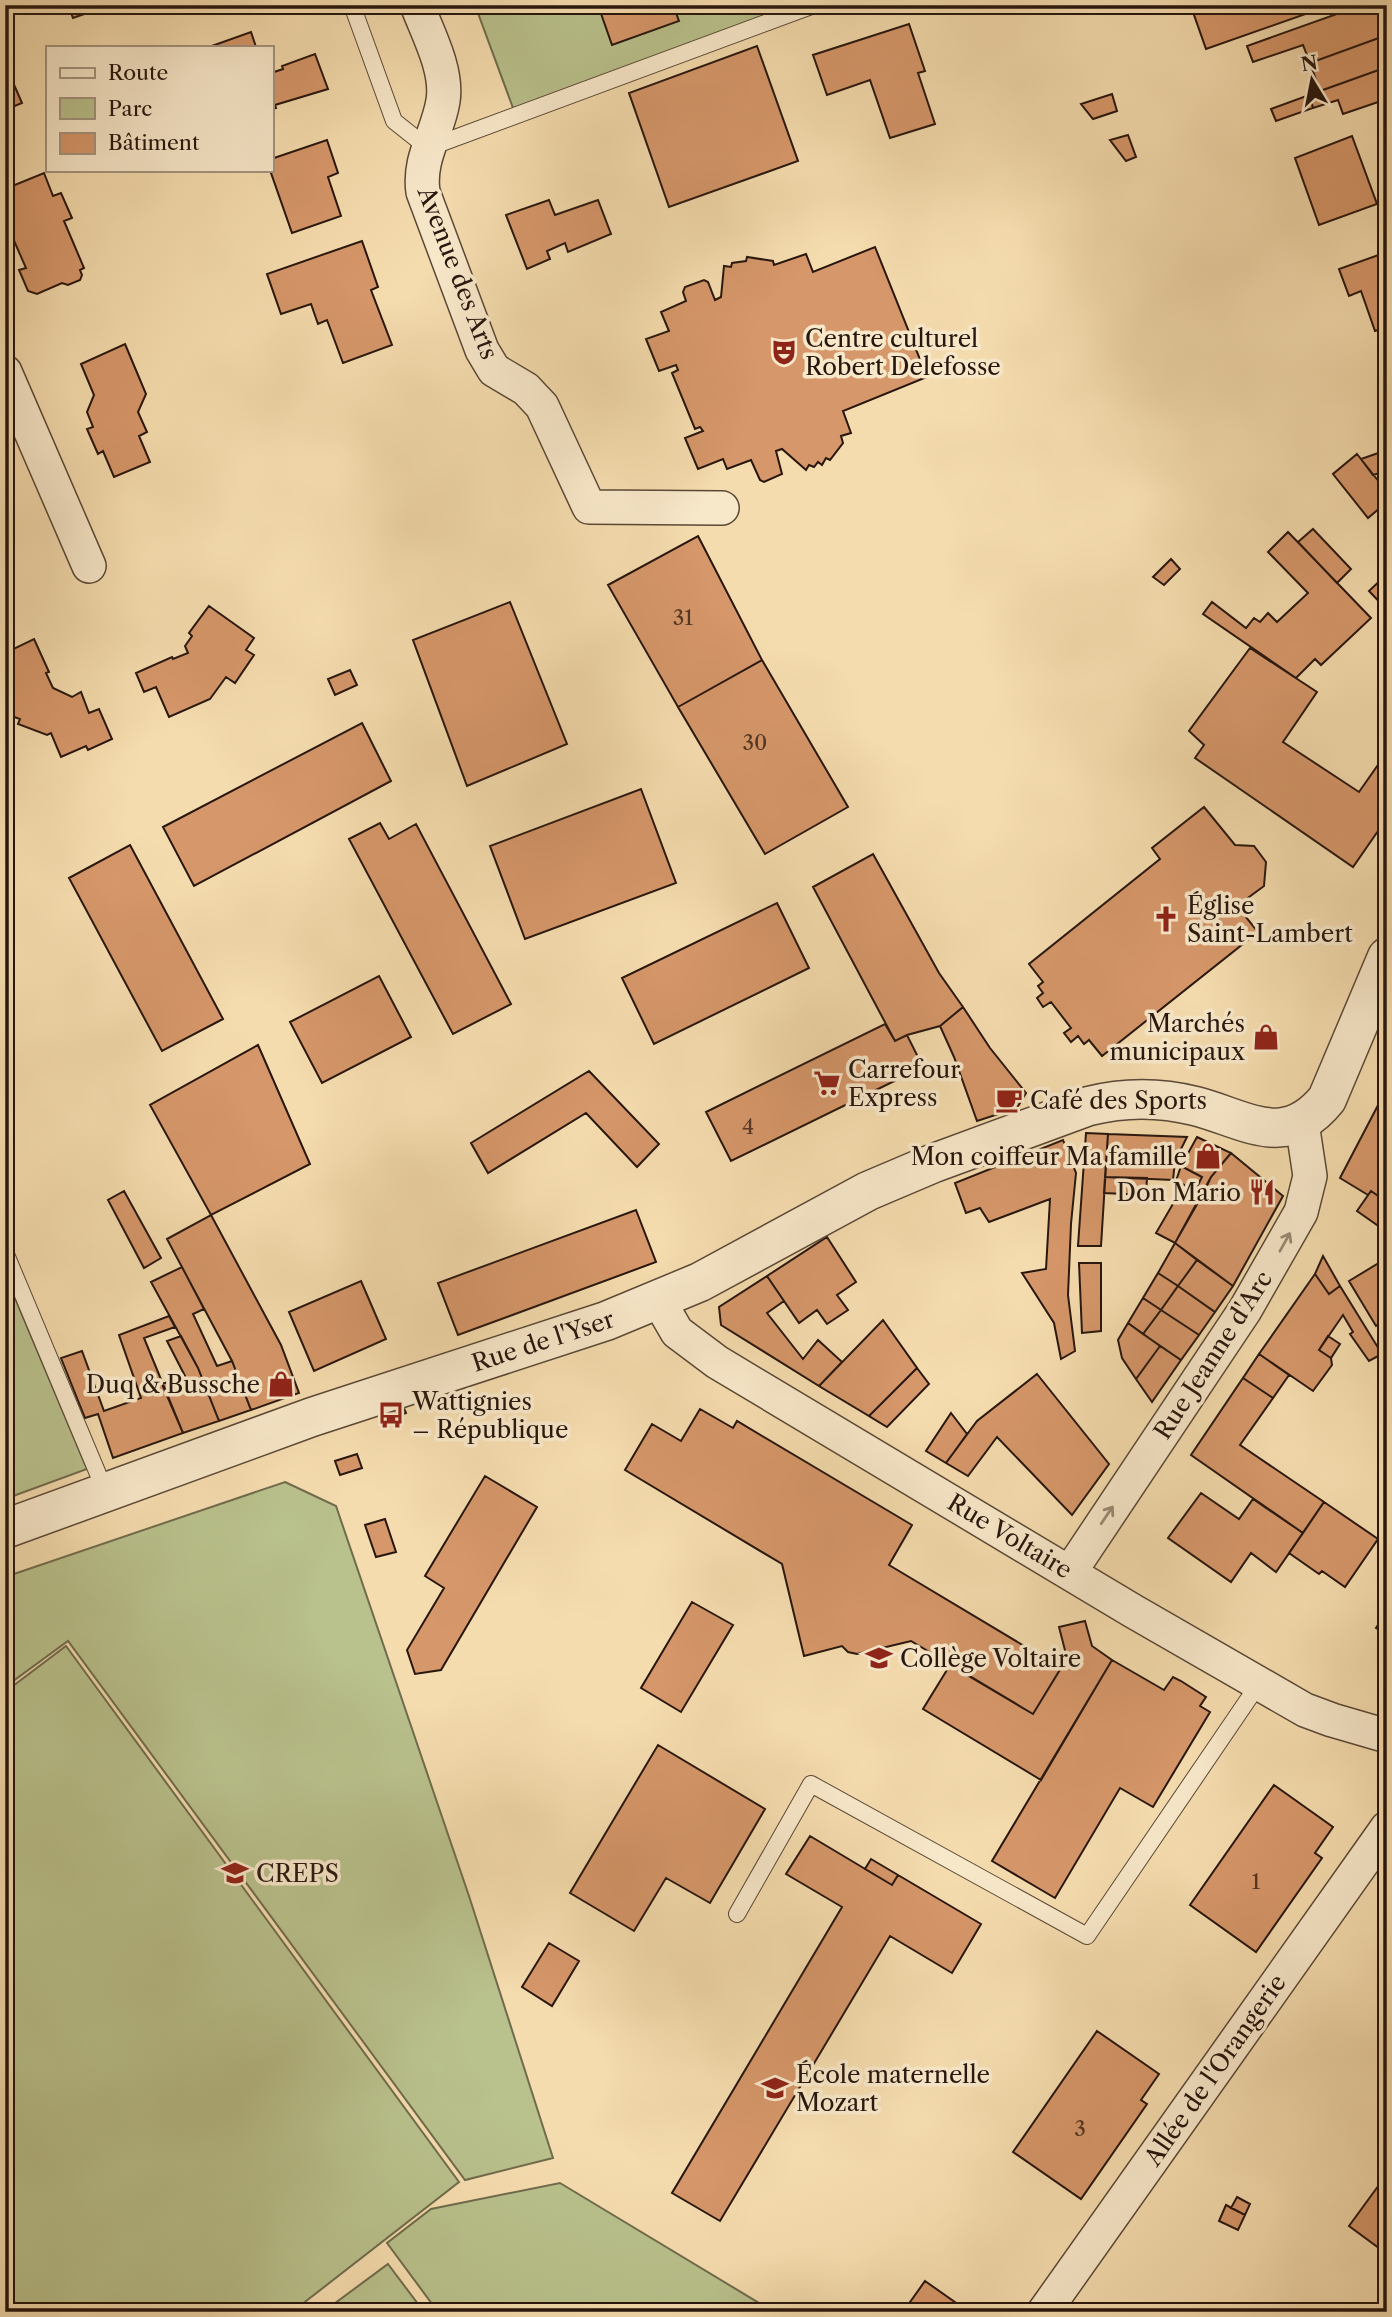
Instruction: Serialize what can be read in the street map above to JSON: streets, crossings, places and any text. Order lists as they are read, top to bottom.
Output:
{
  "streets": {
    "street": [
      "Avenue des Arts",
      "Rue de l'Yser",
      "Rue Jeanne d'Arc",
      "Rue Voltaire",
      "Allée de l'Orangerie"
    ]
  },
  "crossings": [
    ["Rue de l'Yser", "Rue Jeanne d'Arc"],
    ["Rue de l'Yser", "Rue Voltaire"],
    ["Rue Jeanne d'Arc", "Rue Voltaire"]
  ],
  "one_way": ["Rue Jeanne d'Arc"],
  "places": {
    "theatre": ["Centre culturel Robert Delefosse"],
    "church": ["Église Saint-Lambert"],
    "shop": ["Marchés municipaux", "Mon coiffeur Ma famille", "Duq & Bussche"],
    "supermarket": ["Carrefour Express"],
    "cafe": ["Café des Sports"],
    "restaurant": ["Don Mario"],
    "bus stop": ["Wattignies – République"],
    "school or university": ["Collège Voltaire", "CREPS", "École maternelle Mozart"]
  },
  "house_numbers": [
    "31",
    "30",
    "4",
    "1",
    "3"
  ],
  "legend": ["Route", "Parc", "Bâtiment"],
  "north": "top"
}
